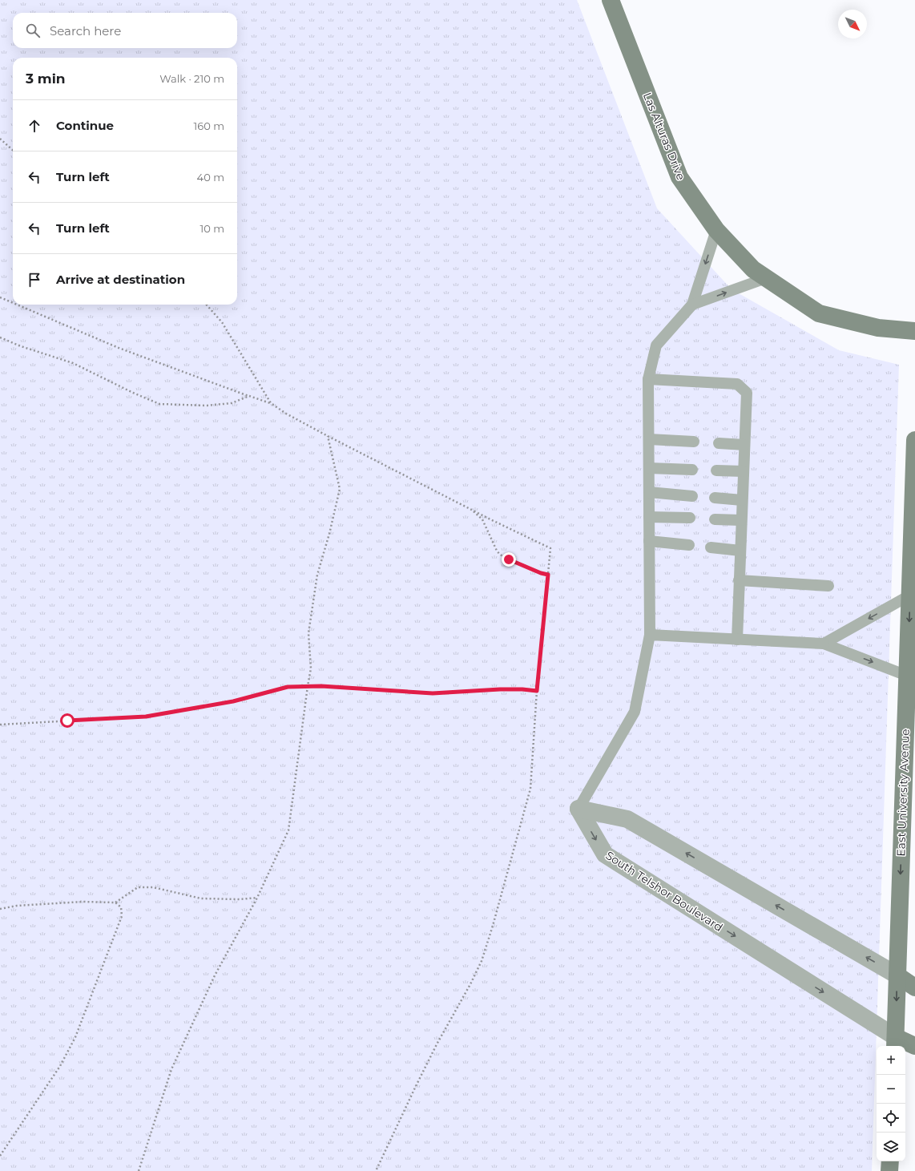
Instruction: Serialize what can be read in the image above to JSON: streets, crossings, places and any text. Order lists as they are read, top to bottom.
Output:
{
  "streets": {
    "main road": ["Las Alturas Drive", "East University Avenue", "South Telshor Boulevard"]
  },
  "crossings": [
    ["East University Avenue", "South Telshor Boulevard"]
  ],
  "one_way": ["East University Avenue"],
  "north": "bottom right",
  "page": {
    "search": "Search here",
    "heading": ["3 min", "Walk · 210 m"],
    "list": [
      ["Continue", "160 m"],
      ["Turn left", "40 m"],
      ["Turn left", "10 m"],
      "Arrive at destination"
    ],
    "map_buttons": ["+", "−"]
  }
}
